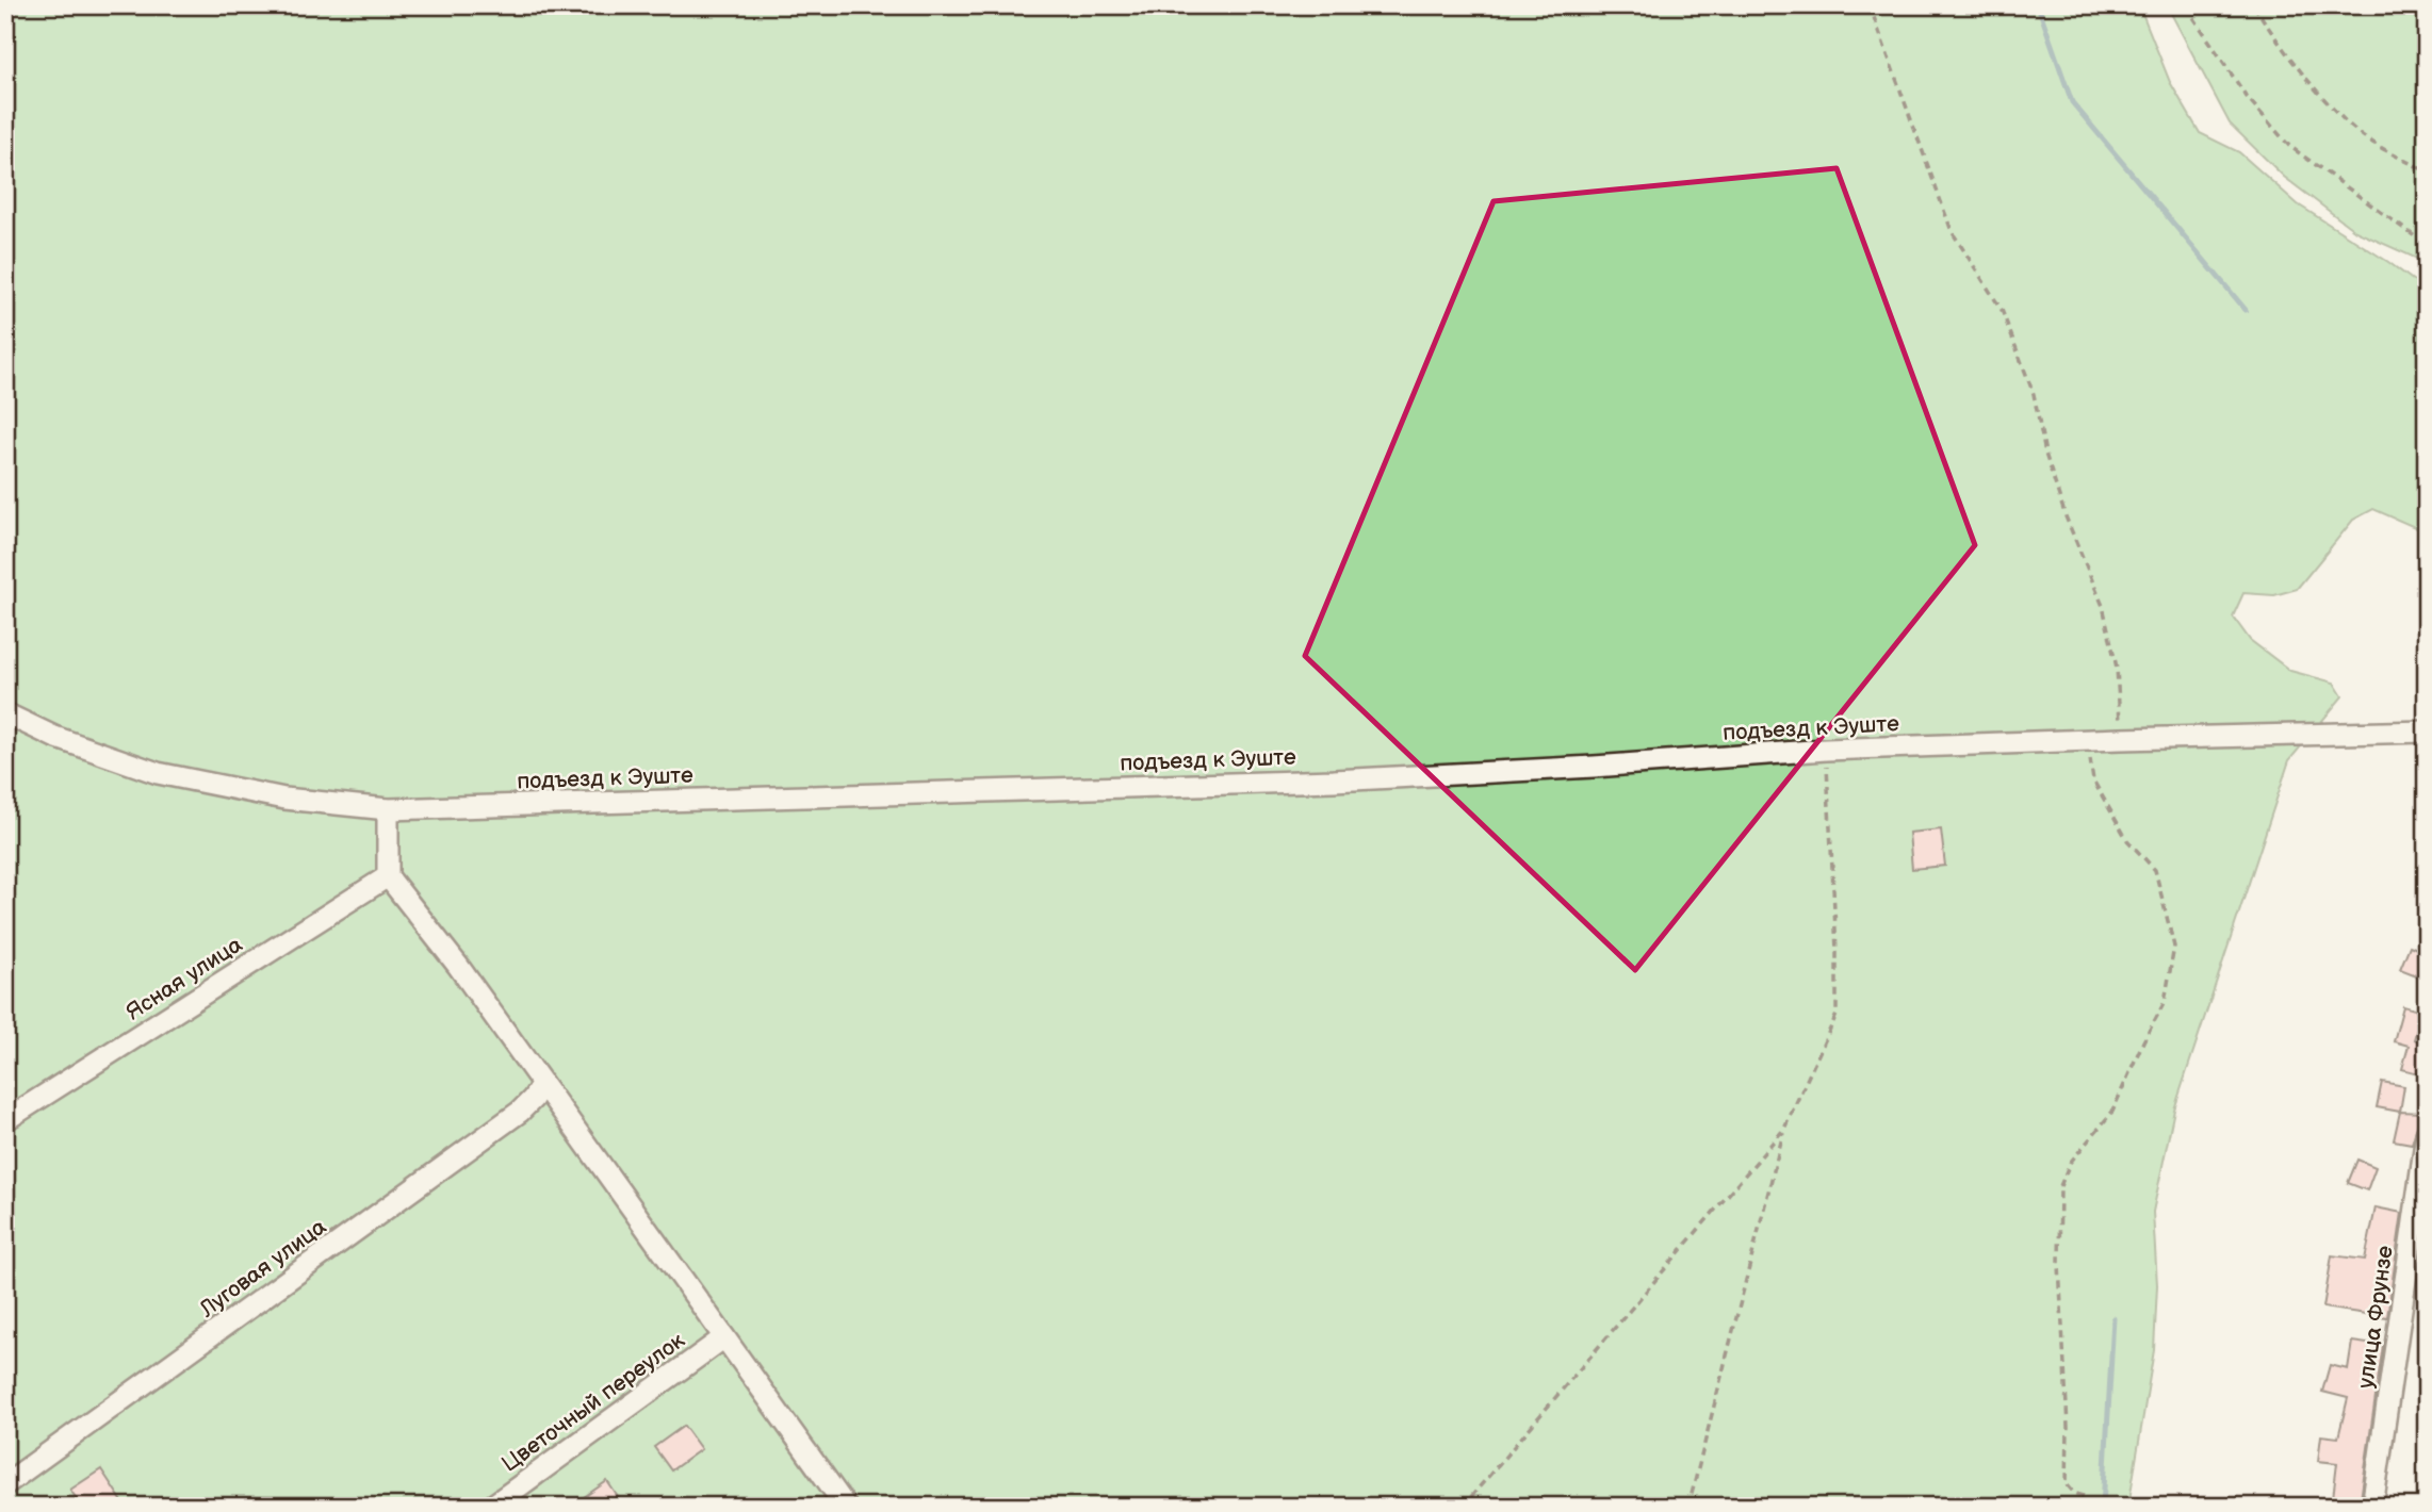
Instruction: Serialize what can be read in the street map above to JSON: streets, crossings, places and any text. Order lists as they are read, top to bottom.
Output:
{
  "streets": {
    "street": [
      "подъезд к Эуште",
      "Ясная улица",
      "Луговая улица",
      "улица Фрунзе",
      "Цветочный переулок"
    ]
  }
}
